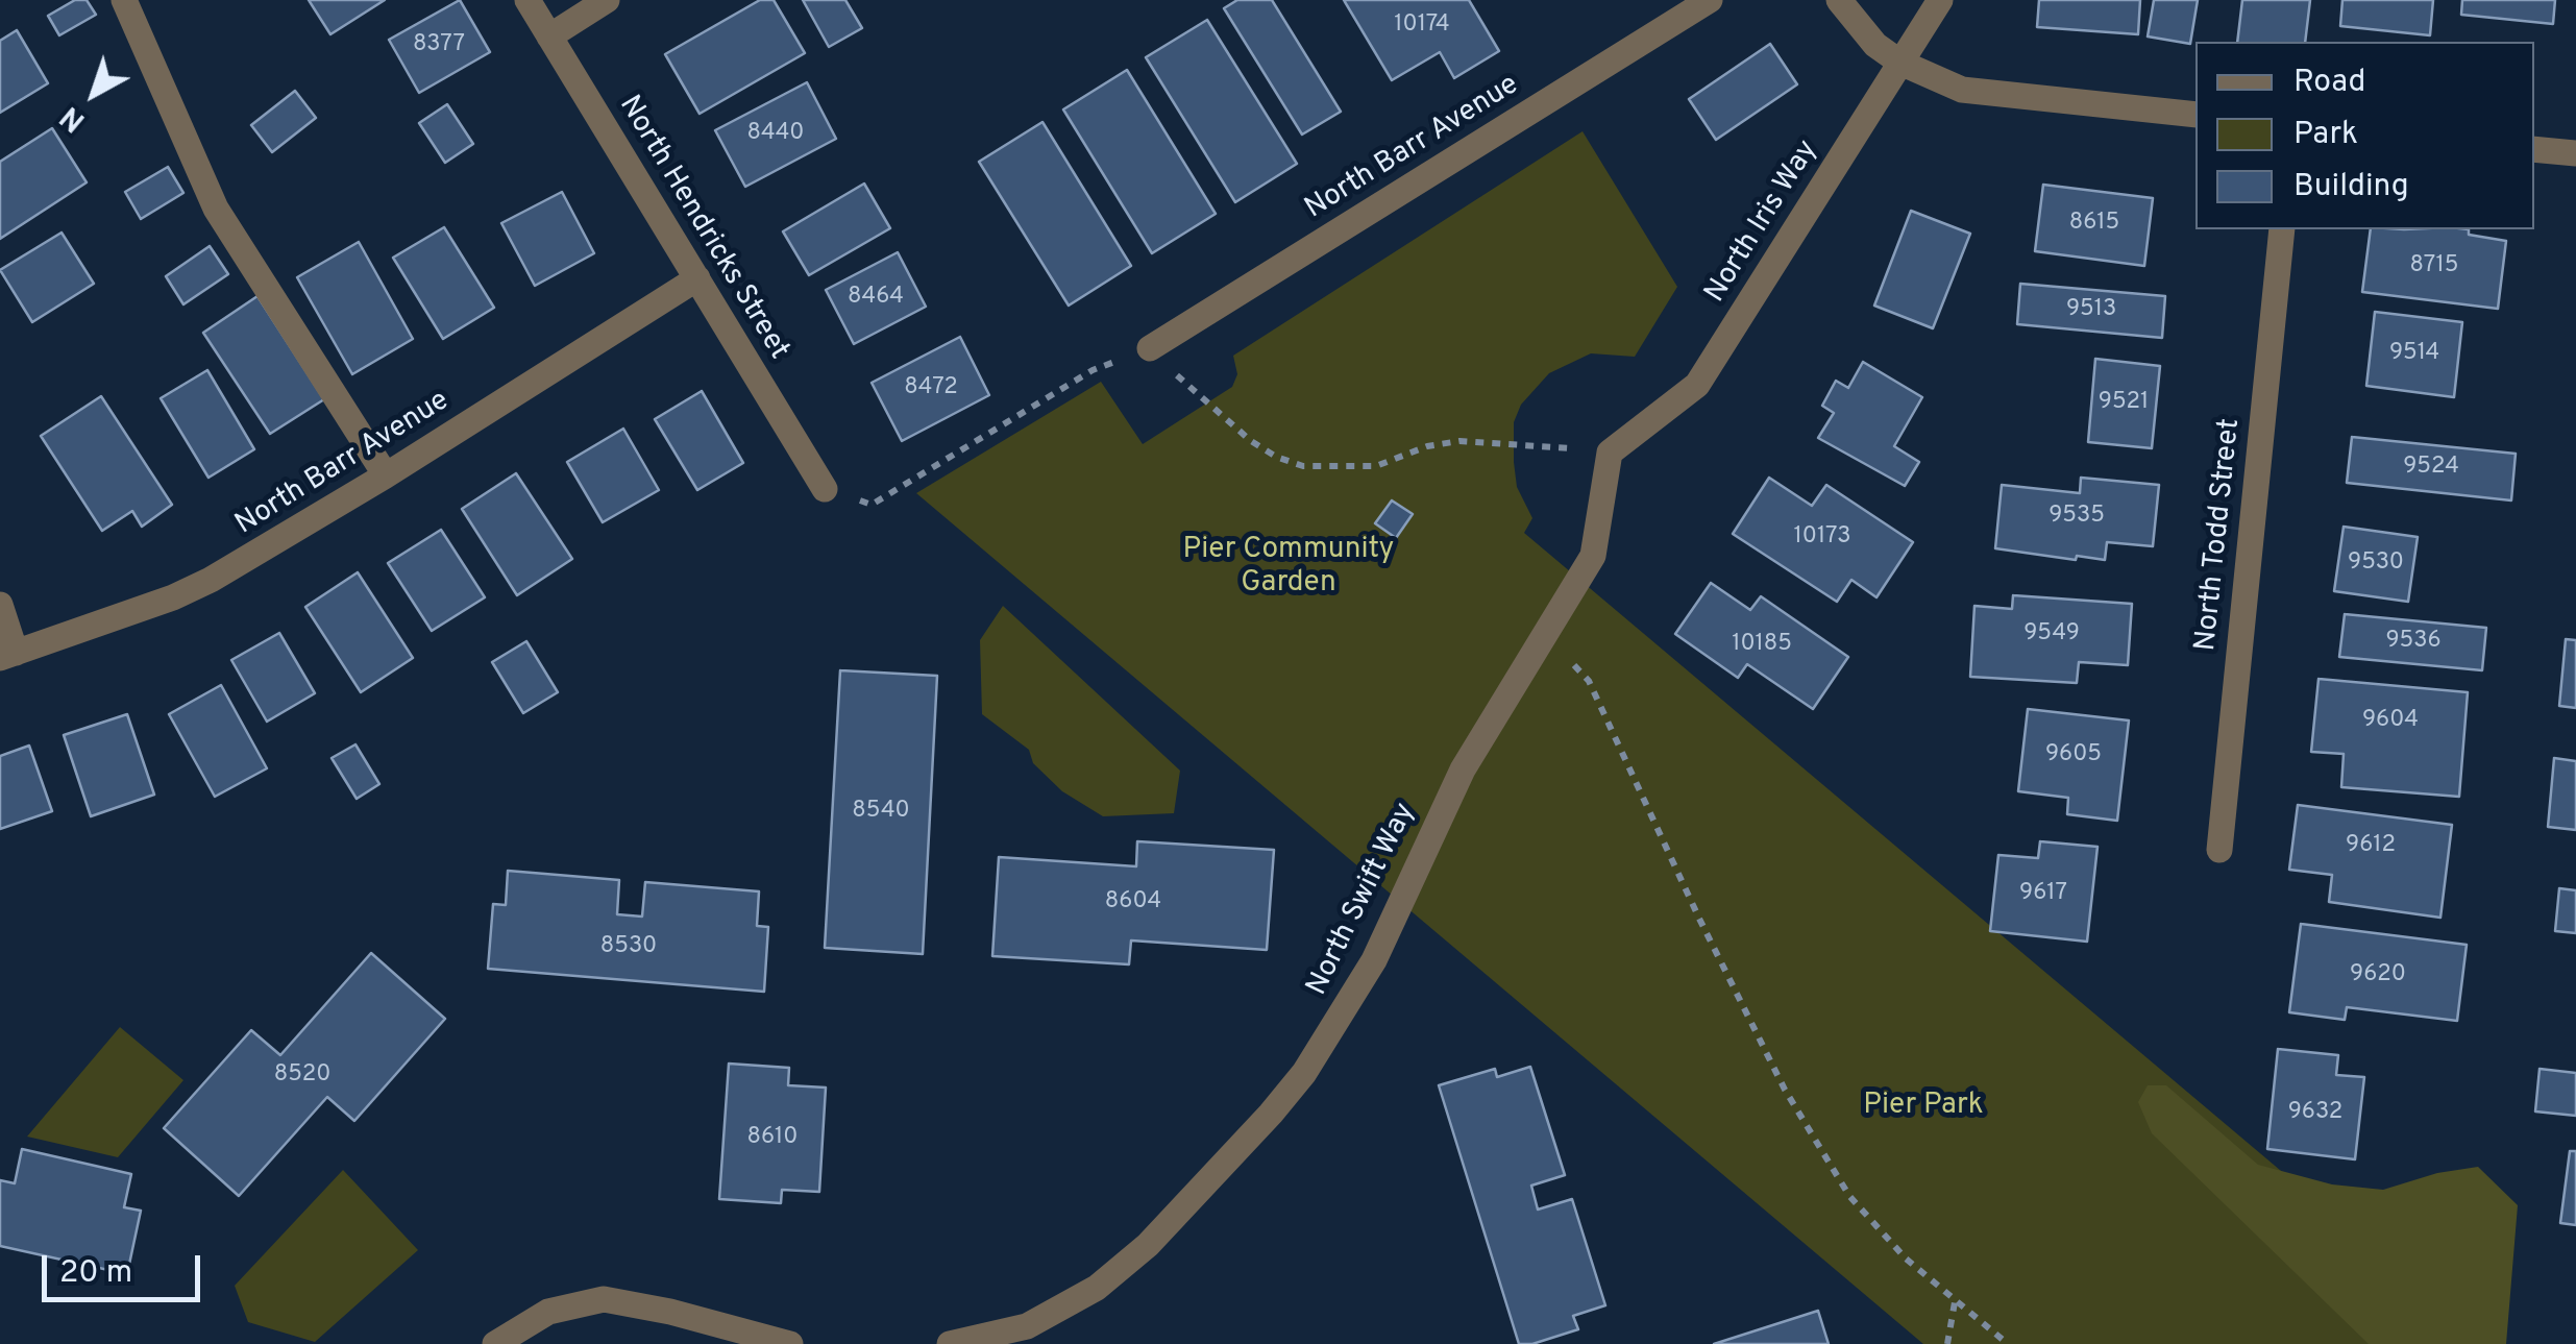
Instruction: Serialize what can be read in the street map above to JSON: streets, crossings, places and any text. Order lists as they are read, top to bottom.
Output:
{
  "streets": {
    "street": [
      "North Barr Avenue",
      "North Iris Way",
      "North Hendricks Street",
      "North Todd Street",
      "North Swift Way"
    ]
  },
  "crossings": [
    ["North Barr Avenue", "North Hendricks Street"],
    ["North Iris Way", "North Swift Way"]
  ],
  "parks": ["Pier Community Garden", "Pier Park"],
  "house_numbers": [
    "10174",
    "8377",
    "8440",
    "8615",
    "8715",
    "8464",
    "9513",
    "9514",
    "8472",
    "9521",
    "9524",
    "9535",
    "10173",
    "9530",
    "9549",
    "9536",
    "10185",
    "9604",
    "9605",
    "8540",
    "9612",
    "9617",
    "8604",
    "8530",
    "9620",
    "8520",
    "9632",
    "8610"
  ],
  "legend": ["Road", "Park", "Building"],
  "scale_bar": "20 m",
  "north": "bottom left"
}
